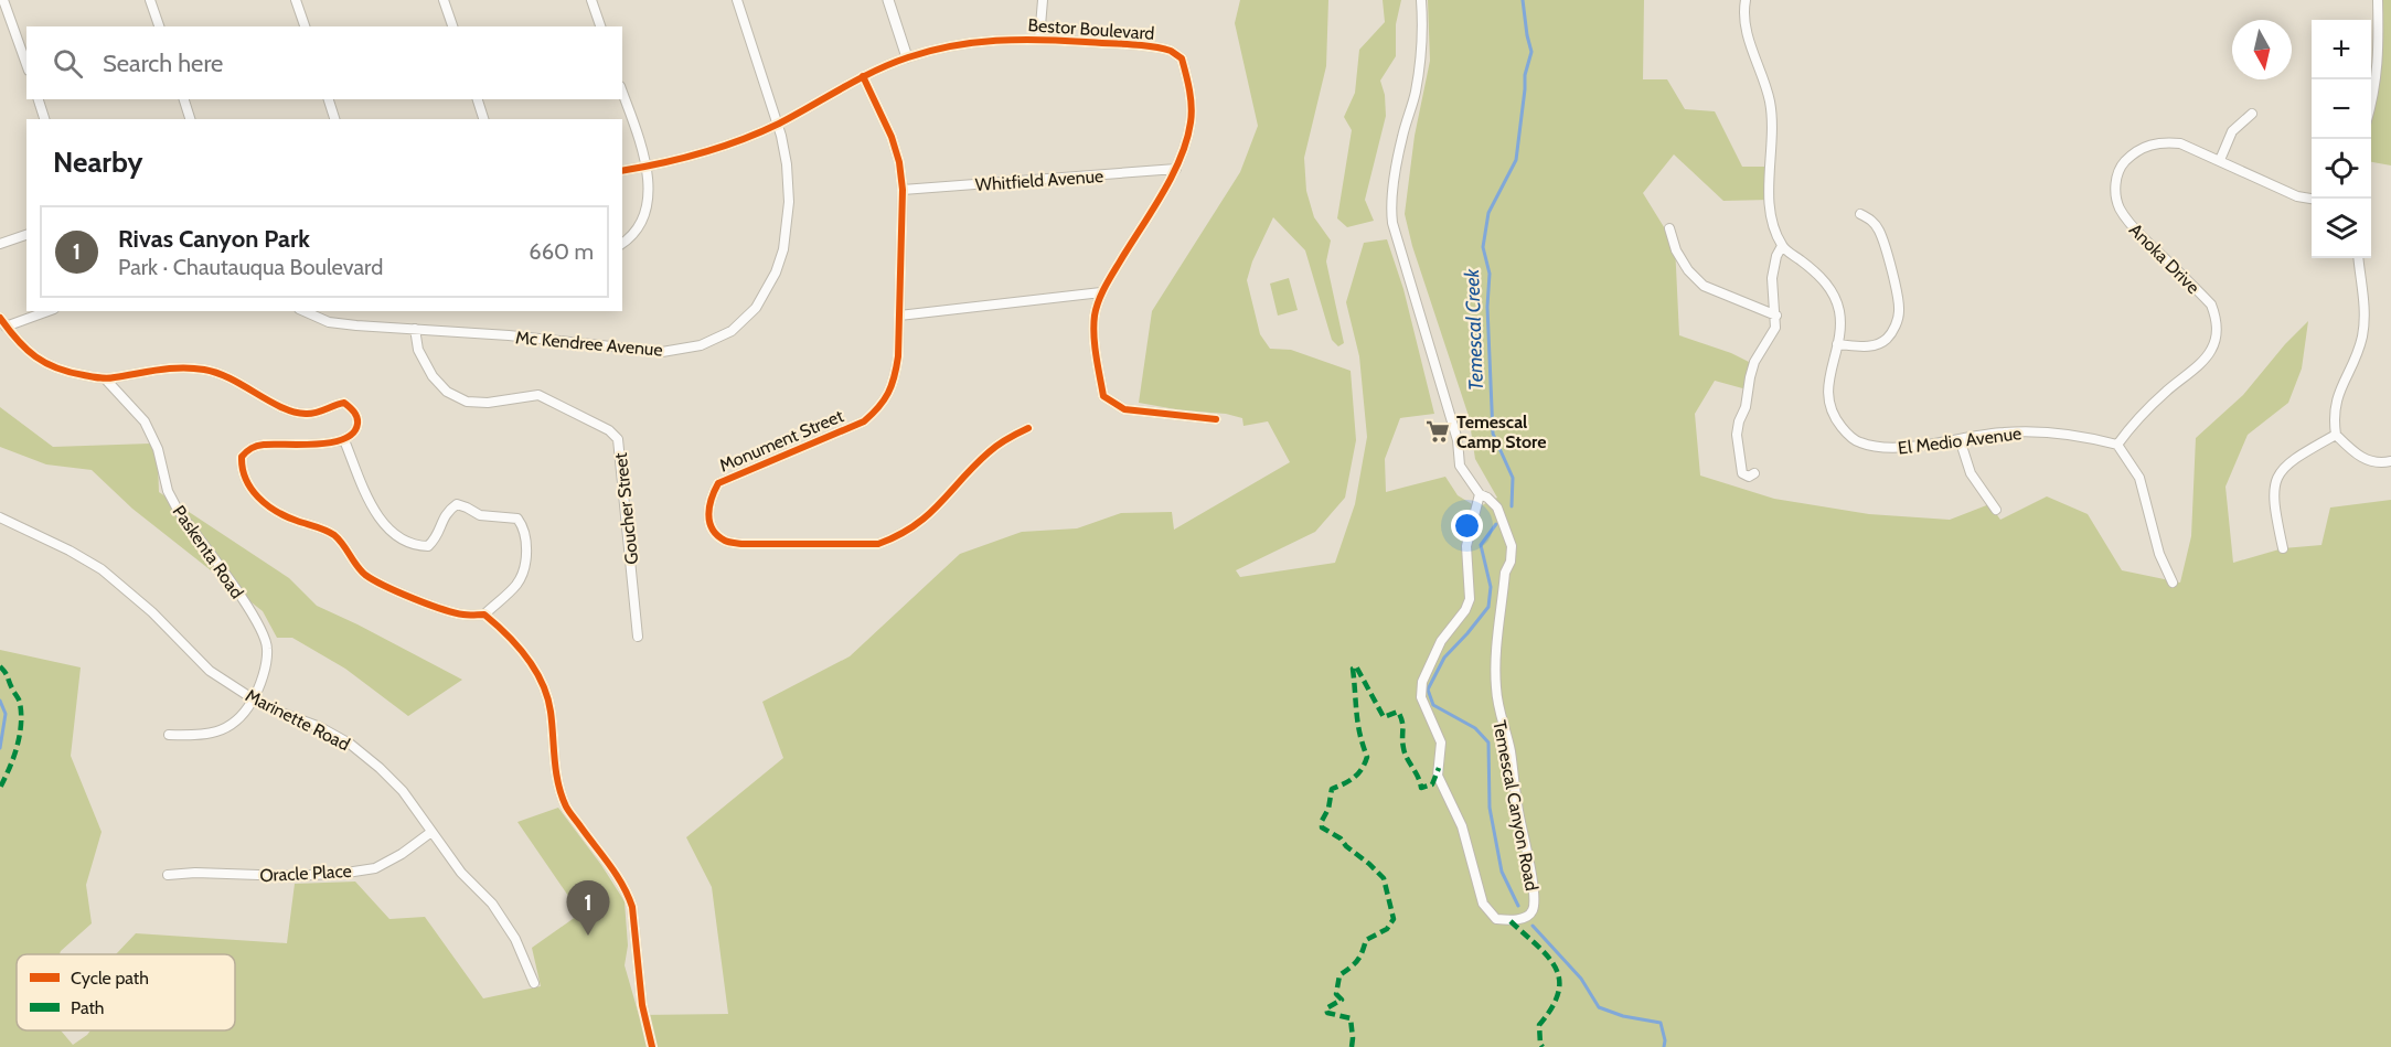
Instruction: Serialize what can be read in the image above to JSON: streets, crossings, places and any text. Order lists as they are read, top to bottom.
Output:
{
  "streets": {
    "street": [
      "Bestor Boulevard",
      "Whitfield Avenue",
      "Anoka Drive",
      "Mc Kendree Avenue",
      "Monument Street",
      "El Medio Avenue",
      "Goucher Street",
      "Paskenta Road",
      "Marinette Road",
      "Temescal Canyon Road",
      "Oracle Place"
    ]
  },
  "crossings": [
    ["Bestor Boulevard", "Whitfield Avenue"],
    ["Bestor Boulevard", "Mc Kendree Avenue"],
    ["Bestor Boulevard", "Monument Street"],
    ["Whitfield Avenue", "Monument Street"],
    ["Anoka Drive", "El Medio Avenue"],
    ["Mc Kendree Avenue", "Goucher Street"],
    ["Paskenta Road", "Marinette Road"],
    ["Marinette Road", "Oracle Place"]
  ],
  "water": ["Temescal Creek"],
  "places": {
    "supermarket": ["Temescal Camp Store"]
  },
  "legend": ["Cycle path", "Path"],
  "north": "bottom",
  "page": {
    "map_buttons": ["+", "−"],
    "search": "Search here",
    "heading": "Nearby",
    "list": [
      {
        "mark": "1",
        "name": "Rivas Canyon Park",
        "note": "Park · Chautauqua Boulevard",
        "value": "660 m"
      }
    ],
    "pins": "1"
  }
}
